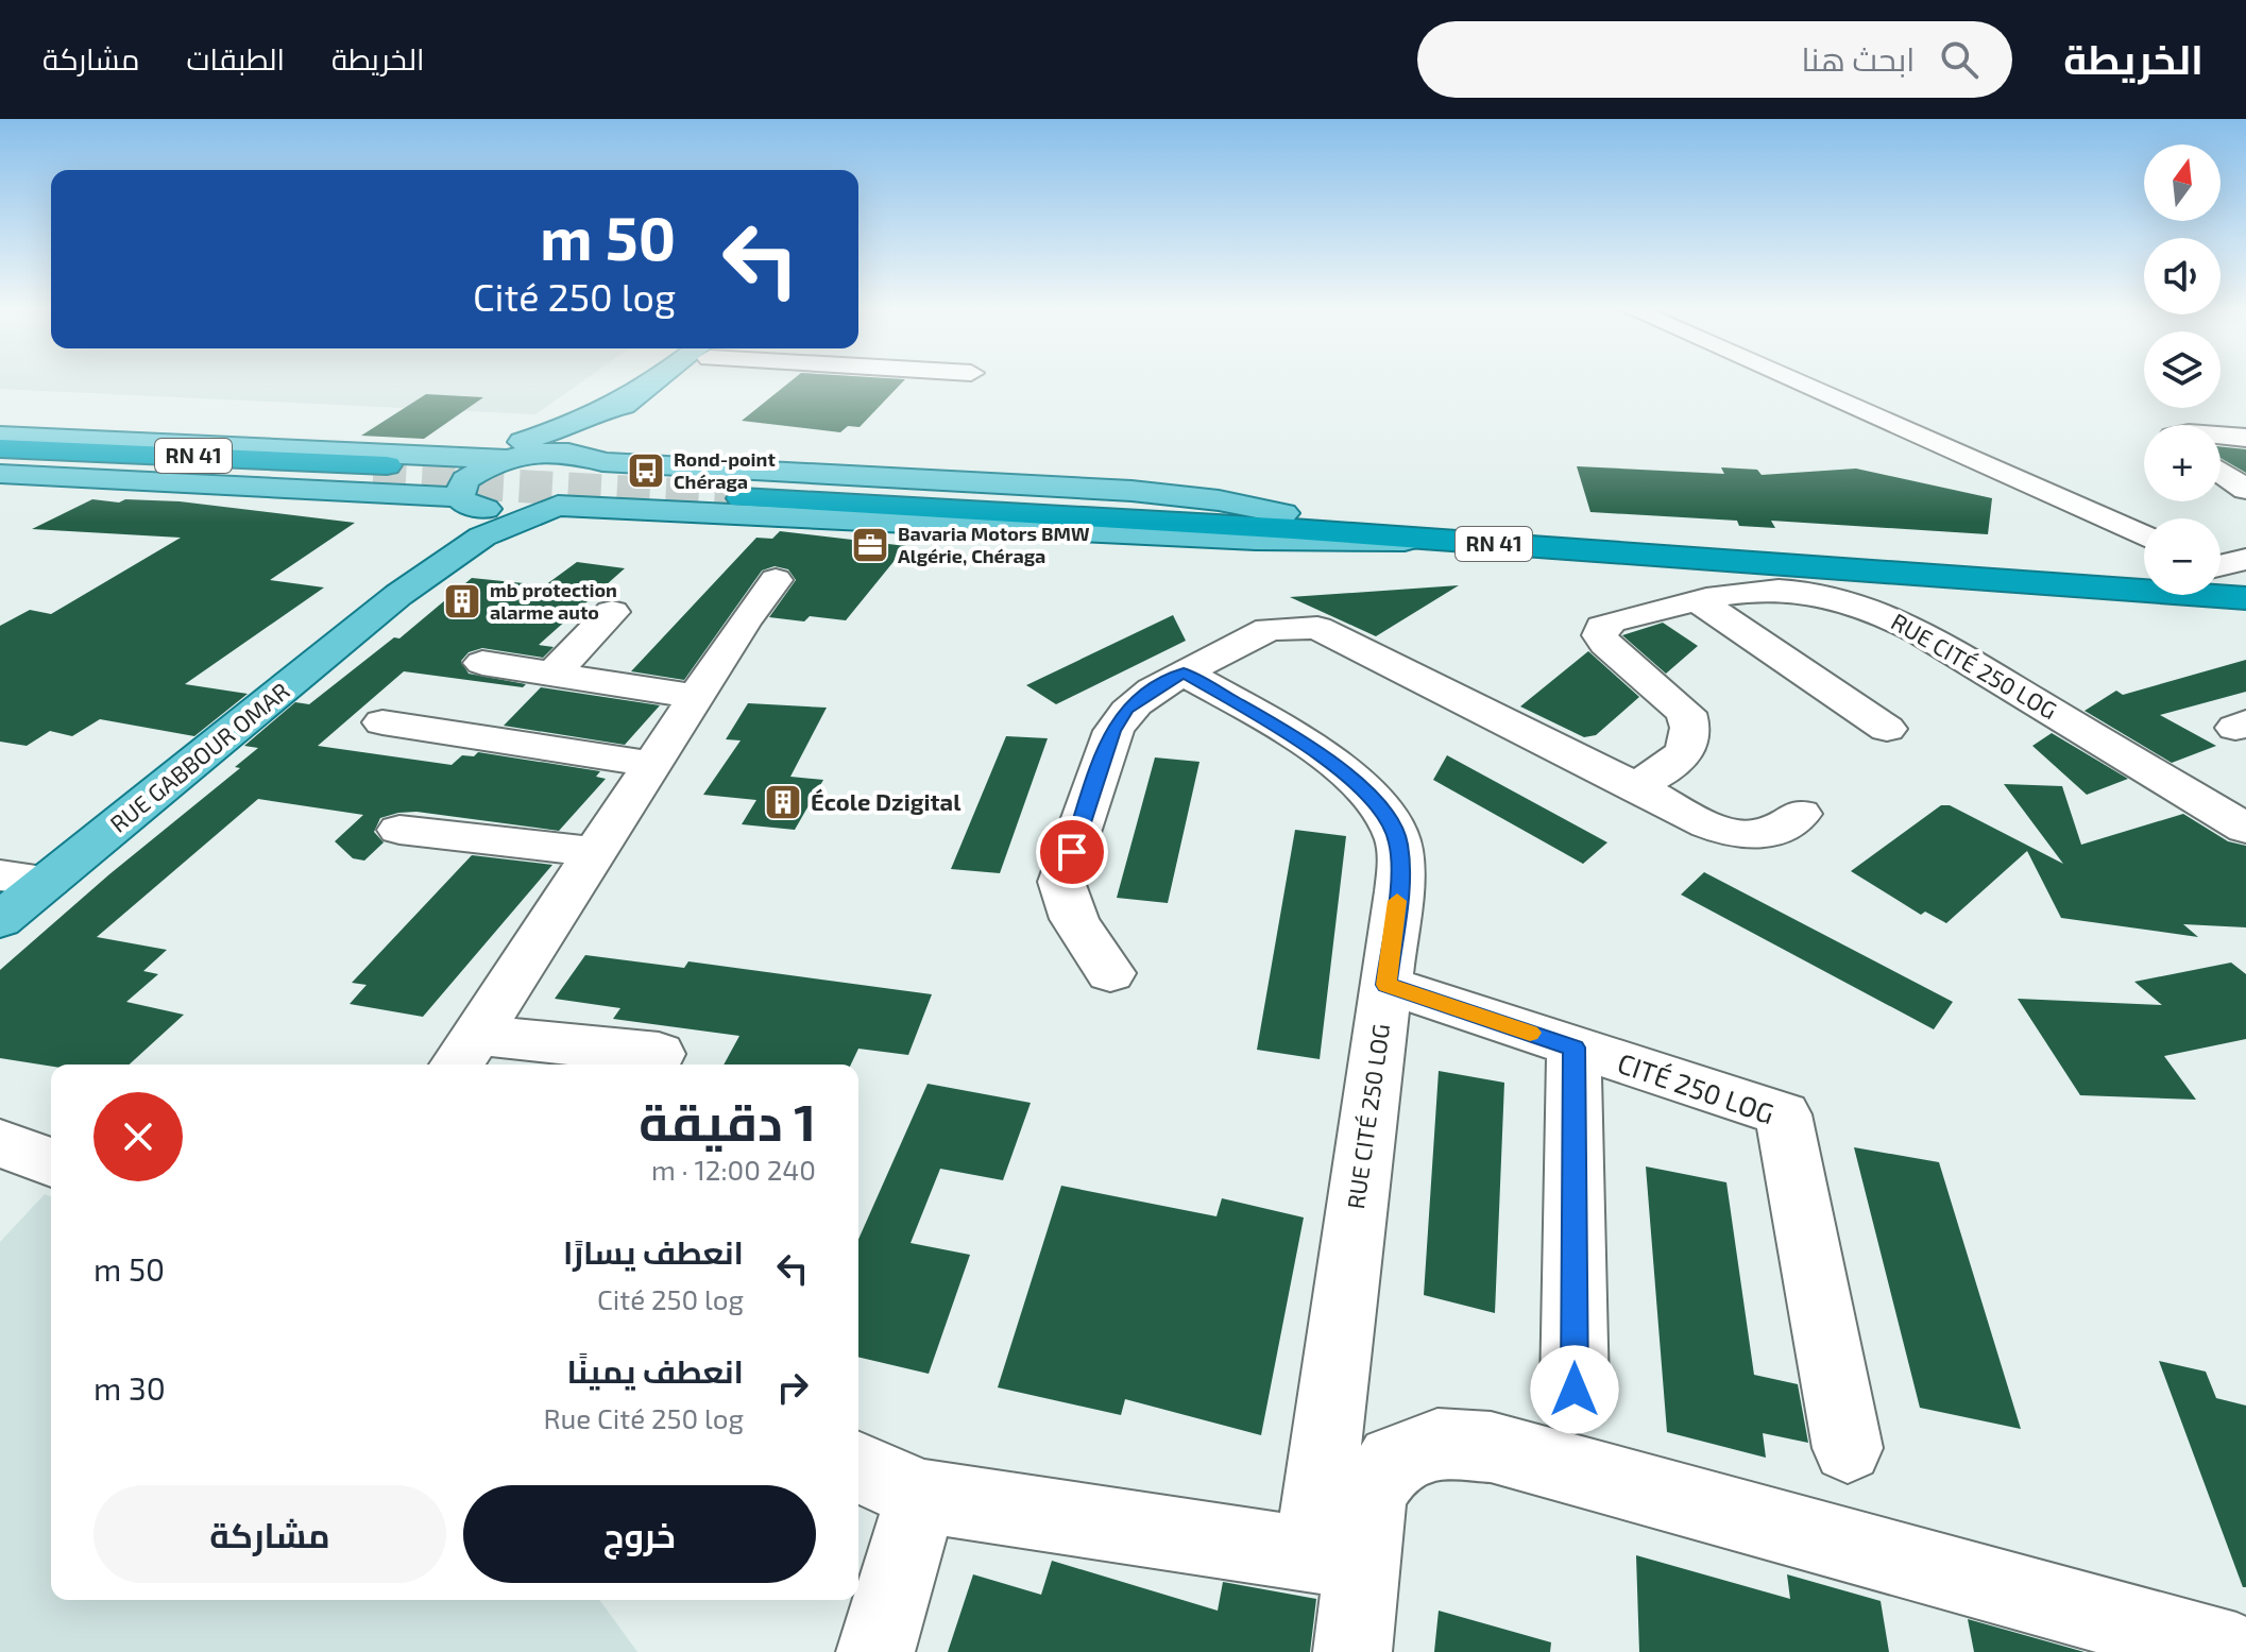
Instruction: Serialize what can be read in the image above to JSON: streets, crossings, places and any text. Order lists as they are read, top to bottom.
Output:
{
  "streets": {
    "highway": ["RN 41"],
    "main road": ["RUE GABBOUR OMAR"],
    "street": ["RUE CITÉ 250 LOG", "CITÉ 250 LOG"]
  },
  "crossings": [
    ["RUE CITÉ 250 LOG", "CITÉ 250 LOG"]
  ],
  "places": {
    "bus stop": ["Rond-point Chéraga"],
    "office": ["Bavaria Motors BMW Algérie, Chéraga"],
    "building": ["mb protection alarme auto", "École Dzigital"]
  },
  "north": "top",
  "page": {
    "header": "الخريطة",
    "search": "ابحث هنا",
    "nav": ["الخريطة", "الطبقات", "مشاركة"],
    "map_buttons": ["+", "−"],
    "turn": ["50 m", "Cité 250 log"],
    "heading": ["1 دقيقة", "240 m · 12:00"],
    "list": [
      {
        "name": "انعطف يسارًا",
        "note": "Cité 250 log",
        "value": "50 m"
      },
      {
        "name": "انعطف يمينًا",
        "note": "Rue Cité 250 log",
        "value": "30 m"
      }
    ],
    "buttons": ["خروج", "مشاركة"]
  }
}
